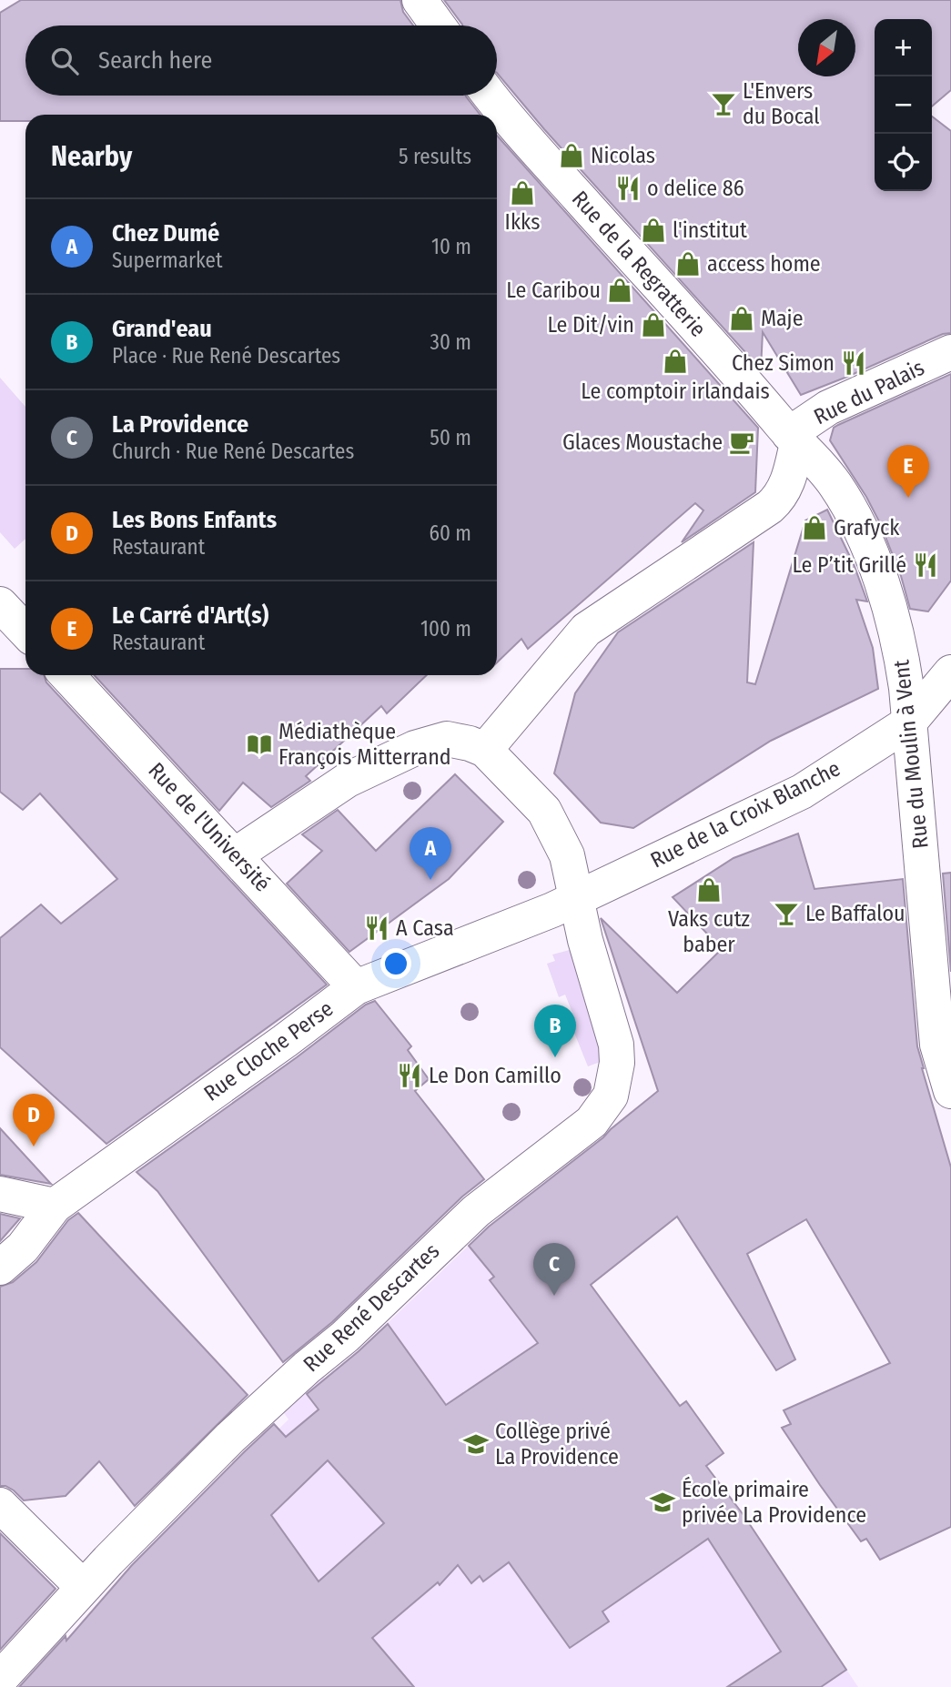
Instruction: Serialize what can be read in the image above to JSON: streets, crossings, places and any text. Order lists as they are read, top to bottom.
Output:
{
  "streets": {
    "street": [
      "Rue de la Regratterie",
      "Rue du Palais",
      "Rue du Moulin à Vent",
      "Rue de la Croix Blanche",
      "Rue de l'Université",
      "Rue Cloche Perse",
      "Rue René Descartes"
    ]
  },
  "crossings": [
    ["Rue de la Regratterie", "Rue du Palais"],
    ["Rue de la Regratterie", "Rue du Moulin à Vent"],
    ["Rue du Palais", "Rue du Moulin à Vent"],
    ["Rue du Moulin à Vent", "Rue de la Croix Blanche"],
    ["Rue de la Croix Blanche", "Rue Cloche Perse"],
    ["Rue de la Croix Blanche", "Rue René Descartes"],
    ["Rue de l'Université", "Rue Cloche Perse"],
    ["Rue Cloche Perse", "Rue René Descartes"]
  ],
  "places": {
    "bar": ["L'Envers du Bocal", "Le Baffalou"],
    "shop": [
      "Nicolas",
      "Ikks",
      "l'institut",
      "access home",
      "Le Caribou",
      "Maje",
      "Le Dit/vin",
      "Le comptoir irlandais",
      "Grafyck",
      "Vaks cutz baber"
    ],
    "restaurant": [
      "o delice 86",
      "Chez Simon",
      "Le P’tit Grillé",
      "A Casa",
      "Le Don Camillo"
    ],
    "cafe": ["Glaces Moustache"],
    "library": ["Médiathèque François Mitterrand"],
    "school or university": ["Collège privé La Providence", "École primaire privée La Providence"]
  },
  "north": "bottom left",
  "page": {
    "map_buttons": ["+", "−"],
    "search": "Search here",
    "heading": ["Nearby", "5 results"],
    "list": [
      {
        "mark": "A",
        "name": "Chez Dumé",
        "note": "Supermarket",
        "value": "10 m"
      },
      {
        "mark": "B",
        "name": "Grand'eau",
        "note": "Place · Rue René Descartes",
        "value": "30 m"
      },
      {
        "mark": "C",
        "name": "La Providence",
        "note": "Church · Rue René Descartes",
        "value": "50 m"
      },
      {
        "mark": "D",
        "name": "Les Bons Enfants",
        "note": "Restaurant",
        "value": "60 m"
      },
      {
        "mark": "E",
        "name": "Le Carré d'Art(s)",
        "note": "Restaurant",
        "value": "100 m"
      }
    ],
    "pins": [
      "E",
      "A",
      "B",
      "D",
      "C"
    ]
  }
}
